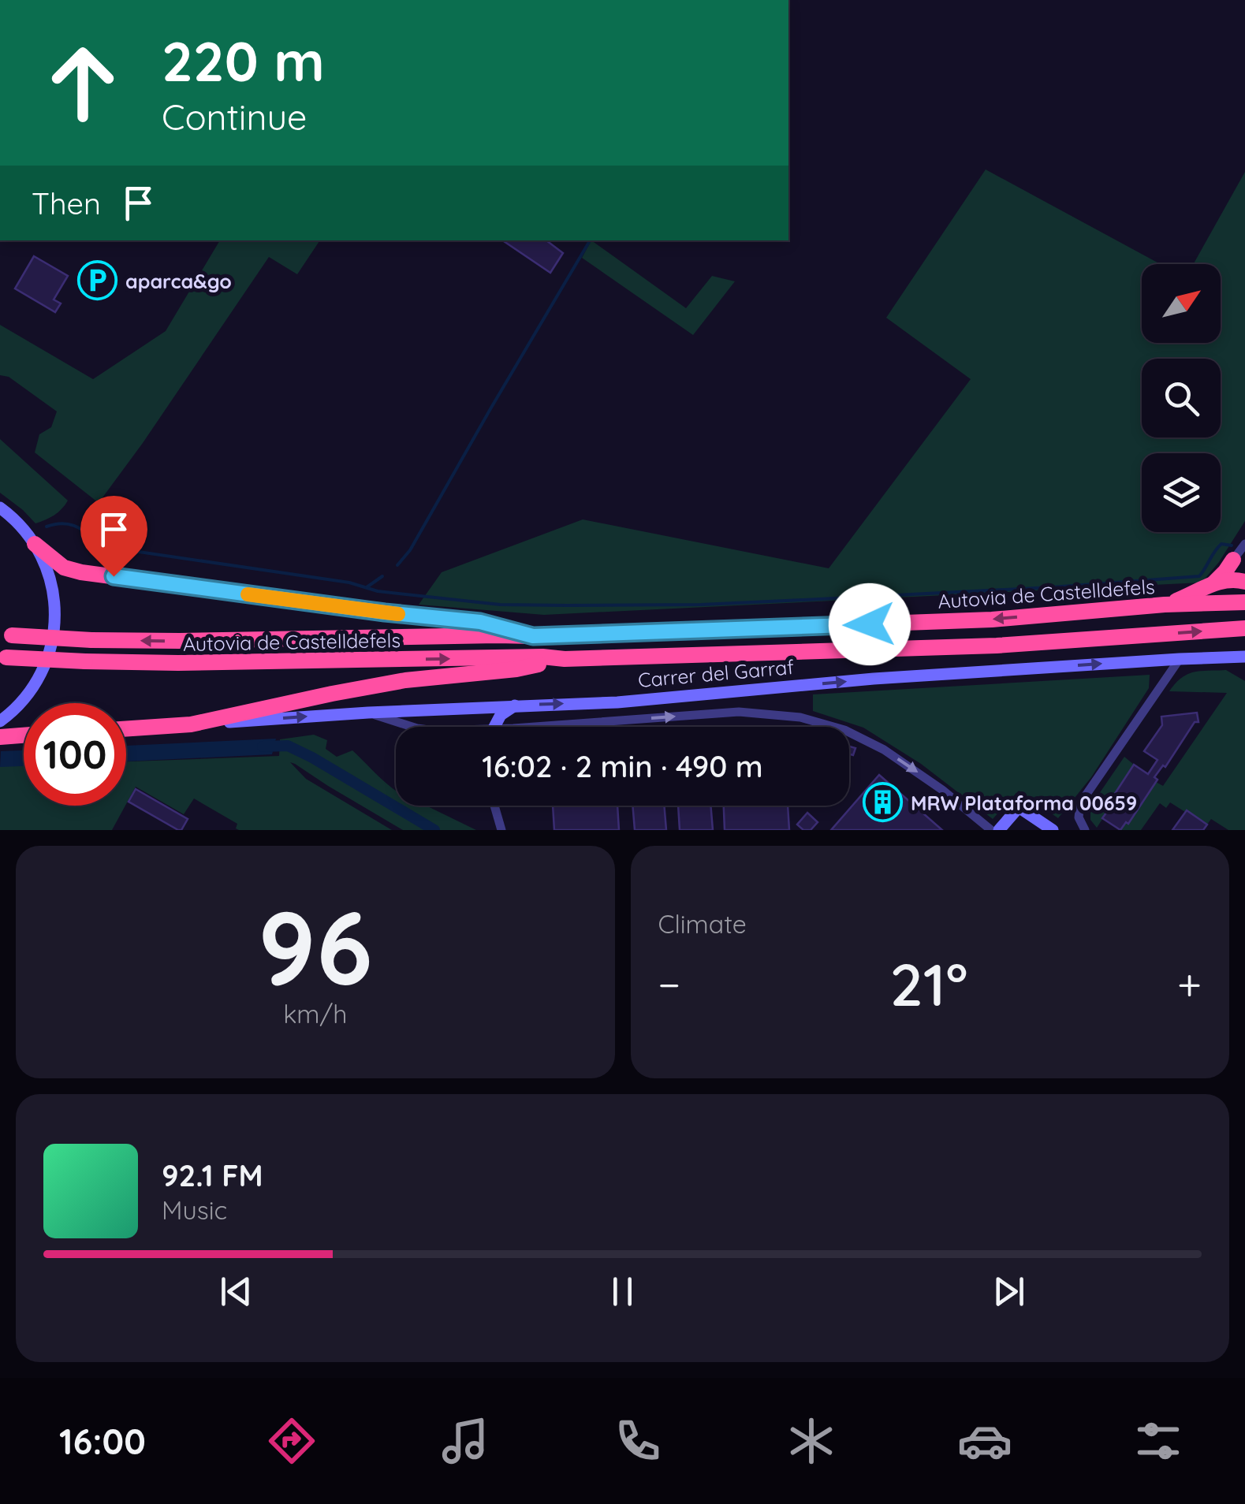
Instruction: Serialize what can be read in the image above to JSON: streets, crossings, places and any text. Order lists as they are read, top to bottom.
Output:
{
  "streets": {
    "highway": ["Autovia de Castelldefels"],
    "main road": ["Carrer del Garraf"]
  },
  "one_way": ["Carrer del Garraf"],
  "places": {
    "parking": ["aparca&go"],
    "building": ["MRW Plataforma 00659"]
  },
  "north": "top right",
  "page": {
    "turn": ["220 m", "Continue"],
    "then": "Then",
    "limit": "100",
    "trip": "16:02 · 2 min · 490 m",
    "tile": [
      ["96", "km/h"],
      "Climate"
    ],
    "heat": ["−", "21°", "+"],
    "song": ["92.1 FM", "Music"],
    "tabs": "16:00"
  }
}
